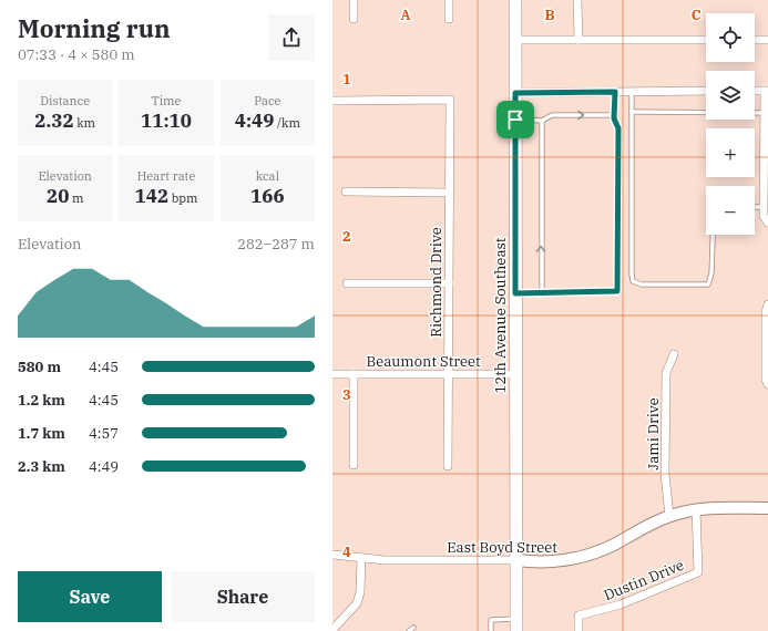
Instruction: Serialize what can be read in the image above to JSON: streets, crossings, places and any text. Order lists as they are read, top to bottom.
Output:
{
  "streets": {
    "main road": ["12th Avenue Southeast"],
    "street": [
      "Richmond Drive",
      "Beaumont Street",
      "Jami Drive",
      "East Boyd Street",
      "Dustin Drive"
    ]
  },
  "crossings": [
    ["Richmond Drive", "Beaumont Street"],
    ["12th Avenue Southeast", "Beaumont Street"],
    ["12th Avenue Southeast", "East Boyd Street"],
    ["Jami Drive", "East Boyd Street"],
    ["East Boyd Street", "Dustin Drive"]
  ],
  "page": {
    "heading": ["Morning run", "07:33 · 4 × 580 m"],
    "map_buttons": ["+", "−"],
    "stats": [
      ["Distance", "2.32 km"],
      ["Time", "11:10"],
      ["Pace", "4:49 /km"],
      ["Elevation", "20 m"],
      ["Heart rate", "142 bpm"],
      ["kcal", "166"]
    ],
    "chart": ["Elevation", "282–287 m"],
    "list": [
      {
        "name": "580 m",
        "note": "4:45"
      },
      {
        "name": "1.2 km",
        "note": "4:45"
      },
      {
        "name": "1.7 km",
        "note": "4:57"
      },
      {
        "name": "2.3 km",
        "note": "4:49"
      }
    ],
    "buttons": ["Save", "Share"]
  },
  "grid": {
    "columns": ["A", "B", "C"],
    "rows": [
      "1",
      "2",
      "3",
      "4"
    ]
  }
}
